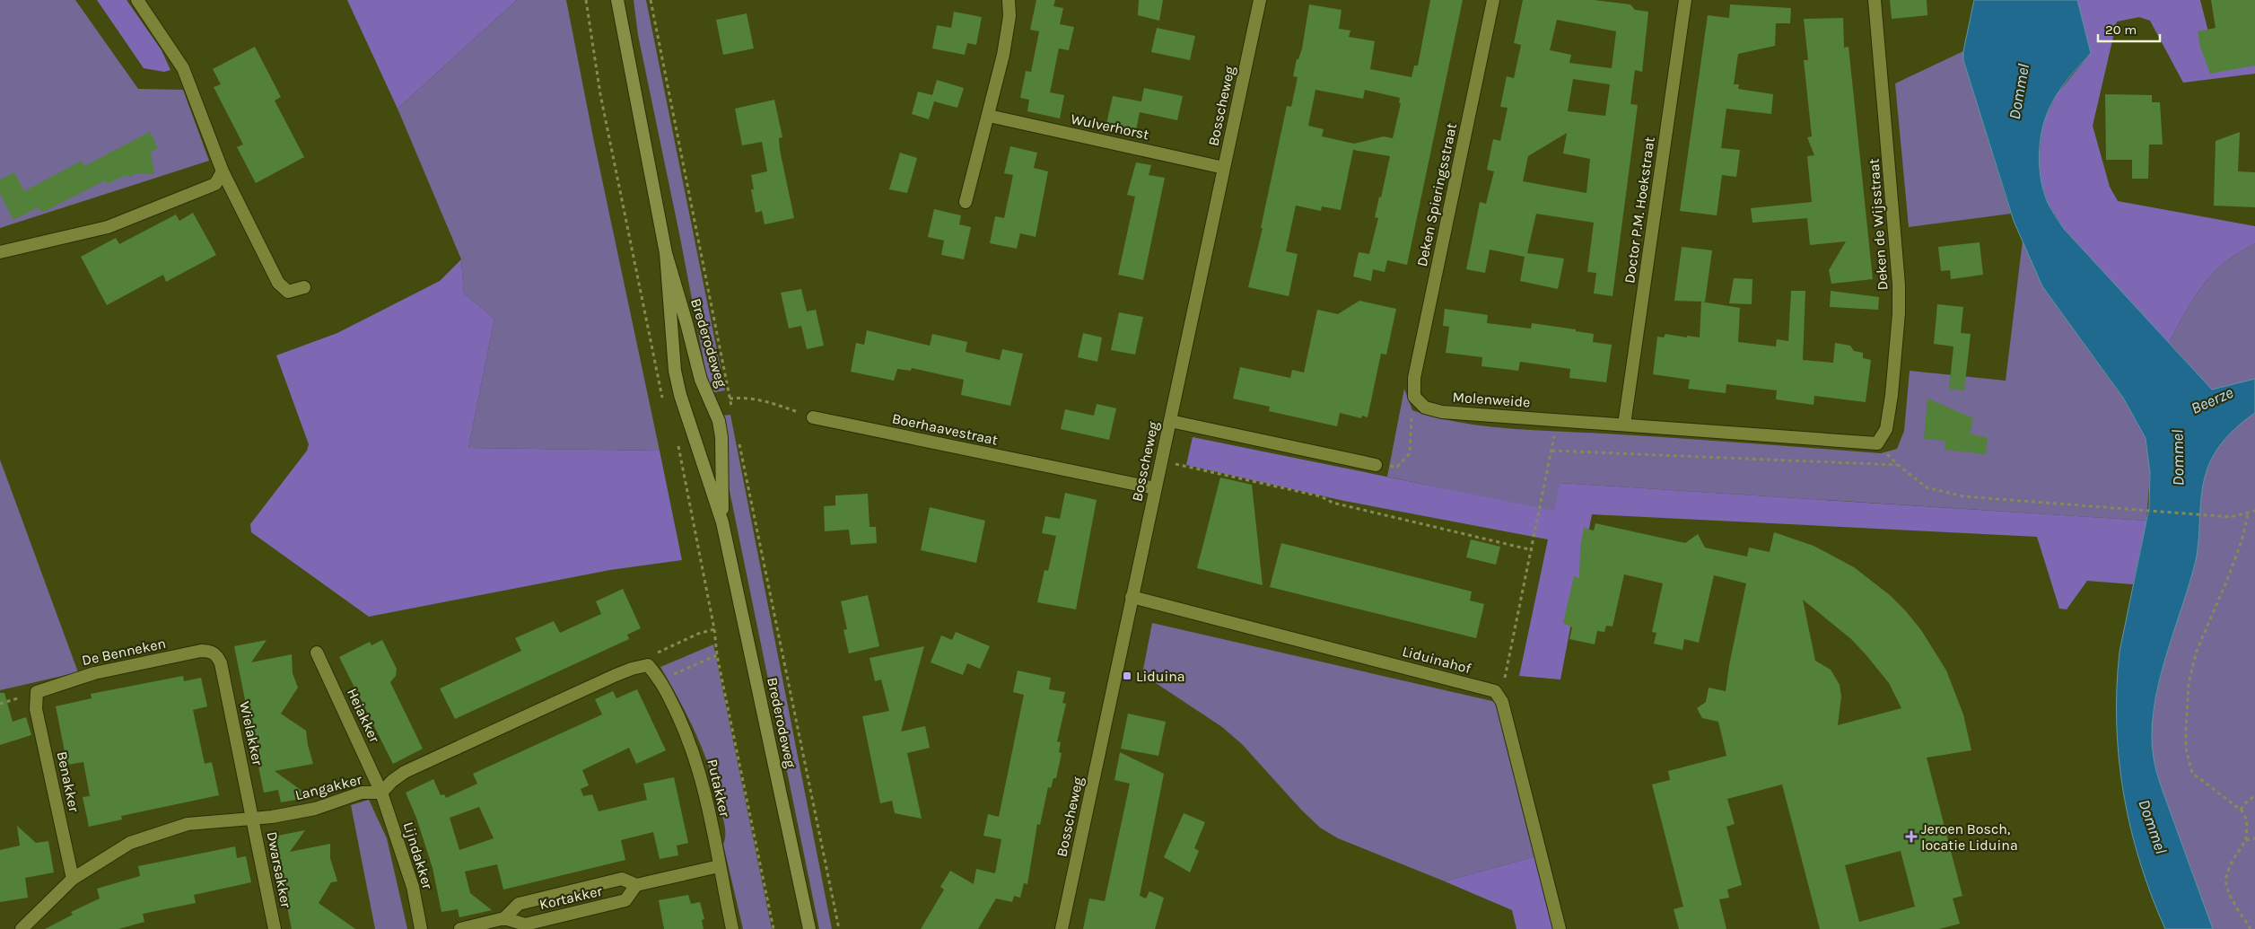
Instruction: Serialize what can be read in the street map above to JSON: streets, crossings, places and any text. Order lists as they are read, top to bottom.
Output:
{
  "streets": {
    "main road": ["Brederodeweg"],
    "street": [
      "Bosscheweg",
      "Wulverhorst",
      "Deken Spieringsstraat",
      "Doctor P.M. Hoekstraat",
      "Deken de Wijsstraat",
      "Molenweide",
      "Boerhaavestraat",
      "De Benneken",
      "Liduinahof",
      "Heiakker",
      "Wielakker",
      "Benakker",
      "Langakker",
      "Putakker",
      "Lijndakker",
      "Dwarsakker",
      "Kortakker"
    ]
  },
  "crossings": [
    ["Bosscheweg", "Wulverhorst"],
    ["Bosscheweg", "Boerhaavestraat"],
    ["Bosscheweg", "Liduinahof"],
    ["Deken Spieringsstraat", "Molenweide"],
    ["Doctor P.M. Hoekstraat", "Molenweide"],
    ["Deken de Wijsstraat", "Molenweide"],
    ["De Benneken", "Wielakker"],
    ["De Benneken", "Benakker"],
    ["Heiakker", "Langakker"],
    ["Heiakker", "Lijndakker"],
    ["Wielakker", "Langakker"],
    ["Wielakker", "Dwarsakker"],
    ["Benakker", "Langakker"],
    ["Langakker", "Putakker"],
    ["Langakker", "Lijndakker"],
    ["Langakker", "Dwarsakker"],
    ["Putakker", "Kortakker"]
  ],
  "water": ["Dommel", "Beerze"],
  "places": {
    "transit": ["Liduina"],
    "health": ["Jeroen Bosch, locatie Liduina"]
  },
  "scale_bar": "20 m"
}
